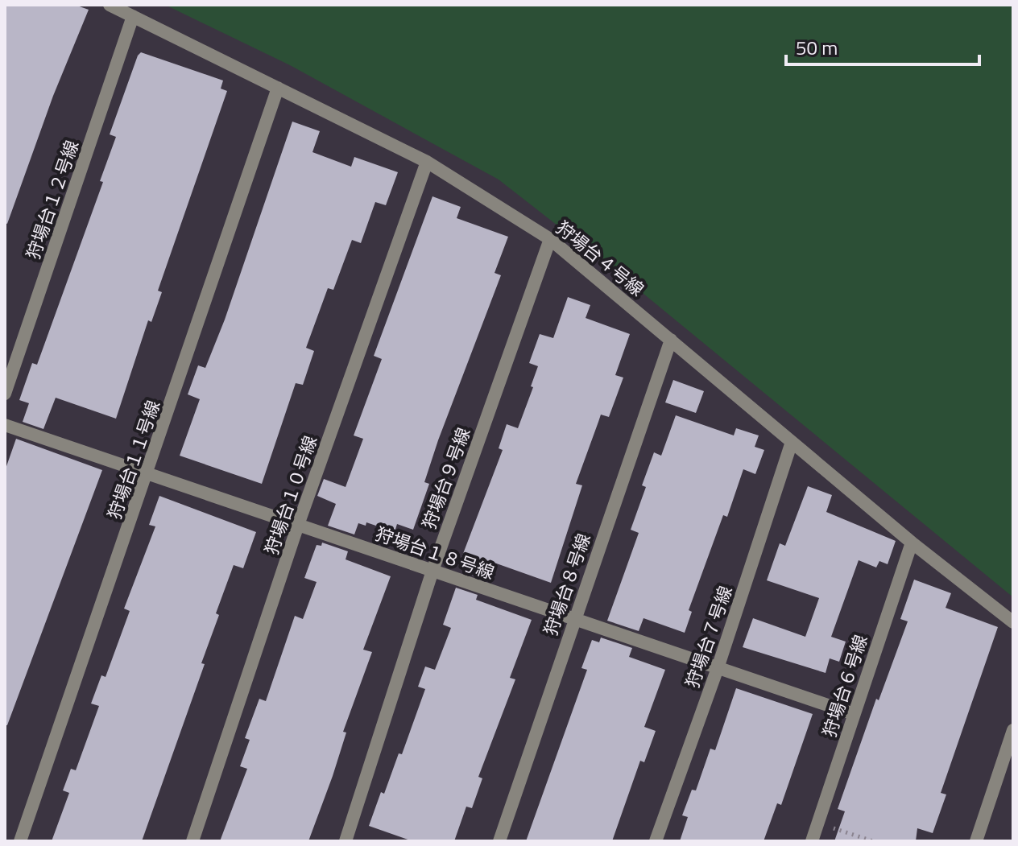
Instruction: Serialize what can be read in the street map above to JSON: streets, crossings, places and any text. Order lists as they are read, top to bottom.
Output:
{
  "streets": {
    "street": [
      "狩場台１２号線",
      "狩場台４号線",
      "狩場台１１号線",
      "狩場台９号線",
      "狩場台１０号線",
      "狩場台１８号線",
      "狩場台８号線",
      "狩場台７号線",
      "狩場台６号線"
    ]
  },
  "crossings": [
    ["狩場台１２号線", "狩場台４号線"],
    ["狩場台４号線", "狩場台１１号線"],
    ["狩場台４号線", "狩場台９号線"],
    ["狩場台４号線", "狩場台１０号線"],
    ["狩場台４号線", "狩場台８号線"],
    ["狩場台４号線", "狩場台７号線"],
    ["狩場台４号線", "狩場台６号線"],
    ["狩場台１１号線", "狩場台１８号線"],
    ["狩場台９号線", "狩場台１８号線"],
    ["狩場台１０号線", "狩場台１８号線"],
    ["狩場台１８号線", "狩場台８号線"],
    ["狩場台１８号線", "狩場台７号線"],
    ["狩場台１８号線", "狩場台６号線"]
  ],
  "scale_bar": "50 m"
}
